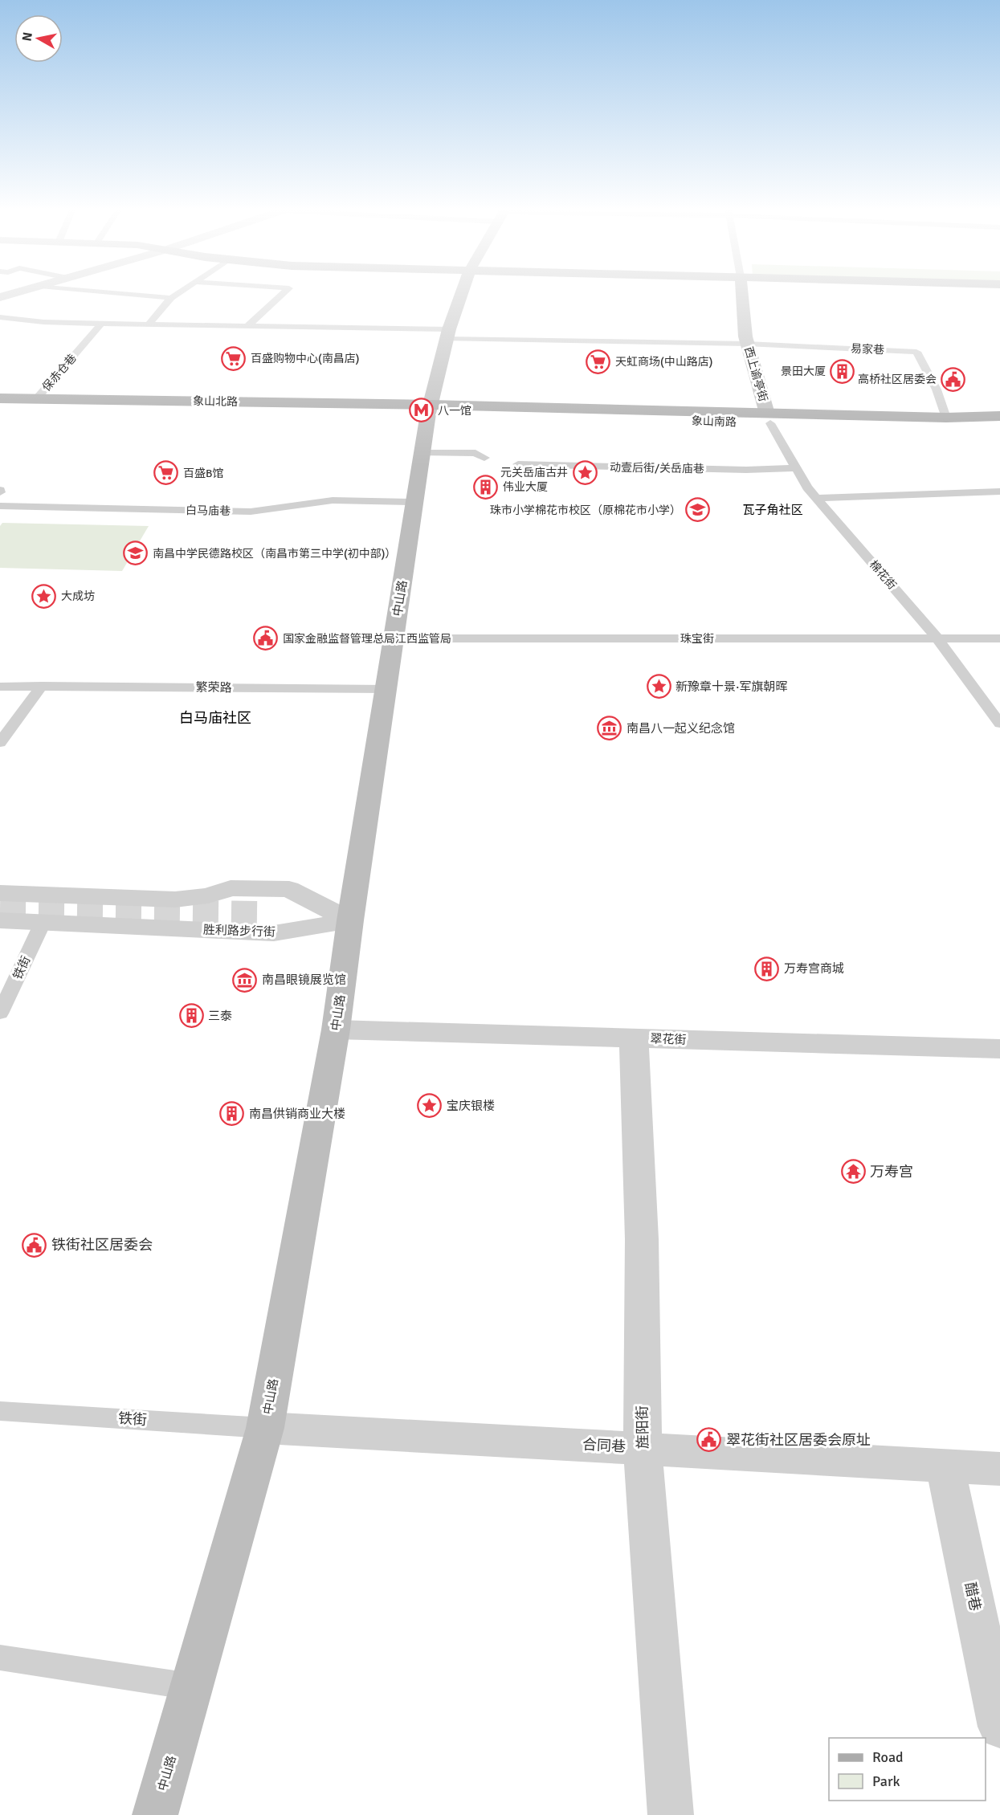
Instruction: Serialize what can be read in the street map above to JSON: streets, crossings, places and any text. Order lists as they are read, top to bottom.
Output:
{
  "streets": {
    "main road": [
      "西上谕亭街",
      "象山北路",
      "象山南路",
      "中山路"
    ],
    "street": [
      "胜利路步行街",
      "翠花街",
      "旌阳街",
      "合同巷",
      "醋巷"
    ],
    "lane": [
      "易家巷",
      "保赤仓巷",
      "动壹后街/关岳庙巷",
      "白马庙巷",
      "棉花街",
      "珠宝街",
      "繁荣路",
      "铁街"
    ]
  },
  "crossings": [
    ["易家巷", "西上谕亭街"],
    ["易家巷", "象山南路"],
    ["保赤仓巷", "象山北路"],
    ["西上谕亭街", "象山南路"],
    ["西上谕亭街", "棉花街"],
    ["象山北路", "象山南路"],
    ["象山北路", "中山路"],
    ["象山南路", "棉花街"],
    ["象山南路", "中山路"],
    ["动壹后街/关岳庙巷", "棉花街"],
    ["白马庙巷", "中山路"],
    ["棉花街", "珠宝街"],
    ["中山路", "珠宝街"],
    ["中山路", "繁荣路"],
    ["中山路", "胜利路步行街"],
    ["中山路", "铁街"],
    ["中山路", "翠花街"],
    ["中山路", "合同巷"],
    ["胜利路步行街", "铁街"],
    ["铁街", "合同巷"],
    ["翠花街", "旌阳街"],
    ["旌阳街", "合同巷"],
    ["合同巷", "醋巷"]
  ],
  "districts": ["瓦子角社区", "白马庙社区"],
  "places": {
    "supermarket": ["百盛购物中心(南昌店)", "天虹商场(中山路店)", "百盛B馆"],
    "building": [
      "景田大厦",
      "伟业大厦",
      "万寿宫商城",
      "三泰",
      "南昌供销商业大楼"
    ],
    "public building": [
      "高桥社区居委会",
      "国家金融监督管理总局江西监管局",
      "铁街社区居委会",
      "翠花街社区居委会原址"
    ],
    "metro station": ["八一馆"],
    "place": [
      "元关岳庙古井",
      "大成坊",
      "新豫章十景·军旗朝晖",
      "宝庆银楼"
    ],
    "school or university": ["珠市小学棉花市校区（原棉花市小学）", "南昌中学民德路校区（南昌市第三中学(初中部)）"],
    "museum": ["南昌八一起义纪念馆", "南昌眼镜展览馆"],
    "temple": ["万寿宫"]
  },
  "legend": ["Road", "Park"],
  "north": "left"
}
